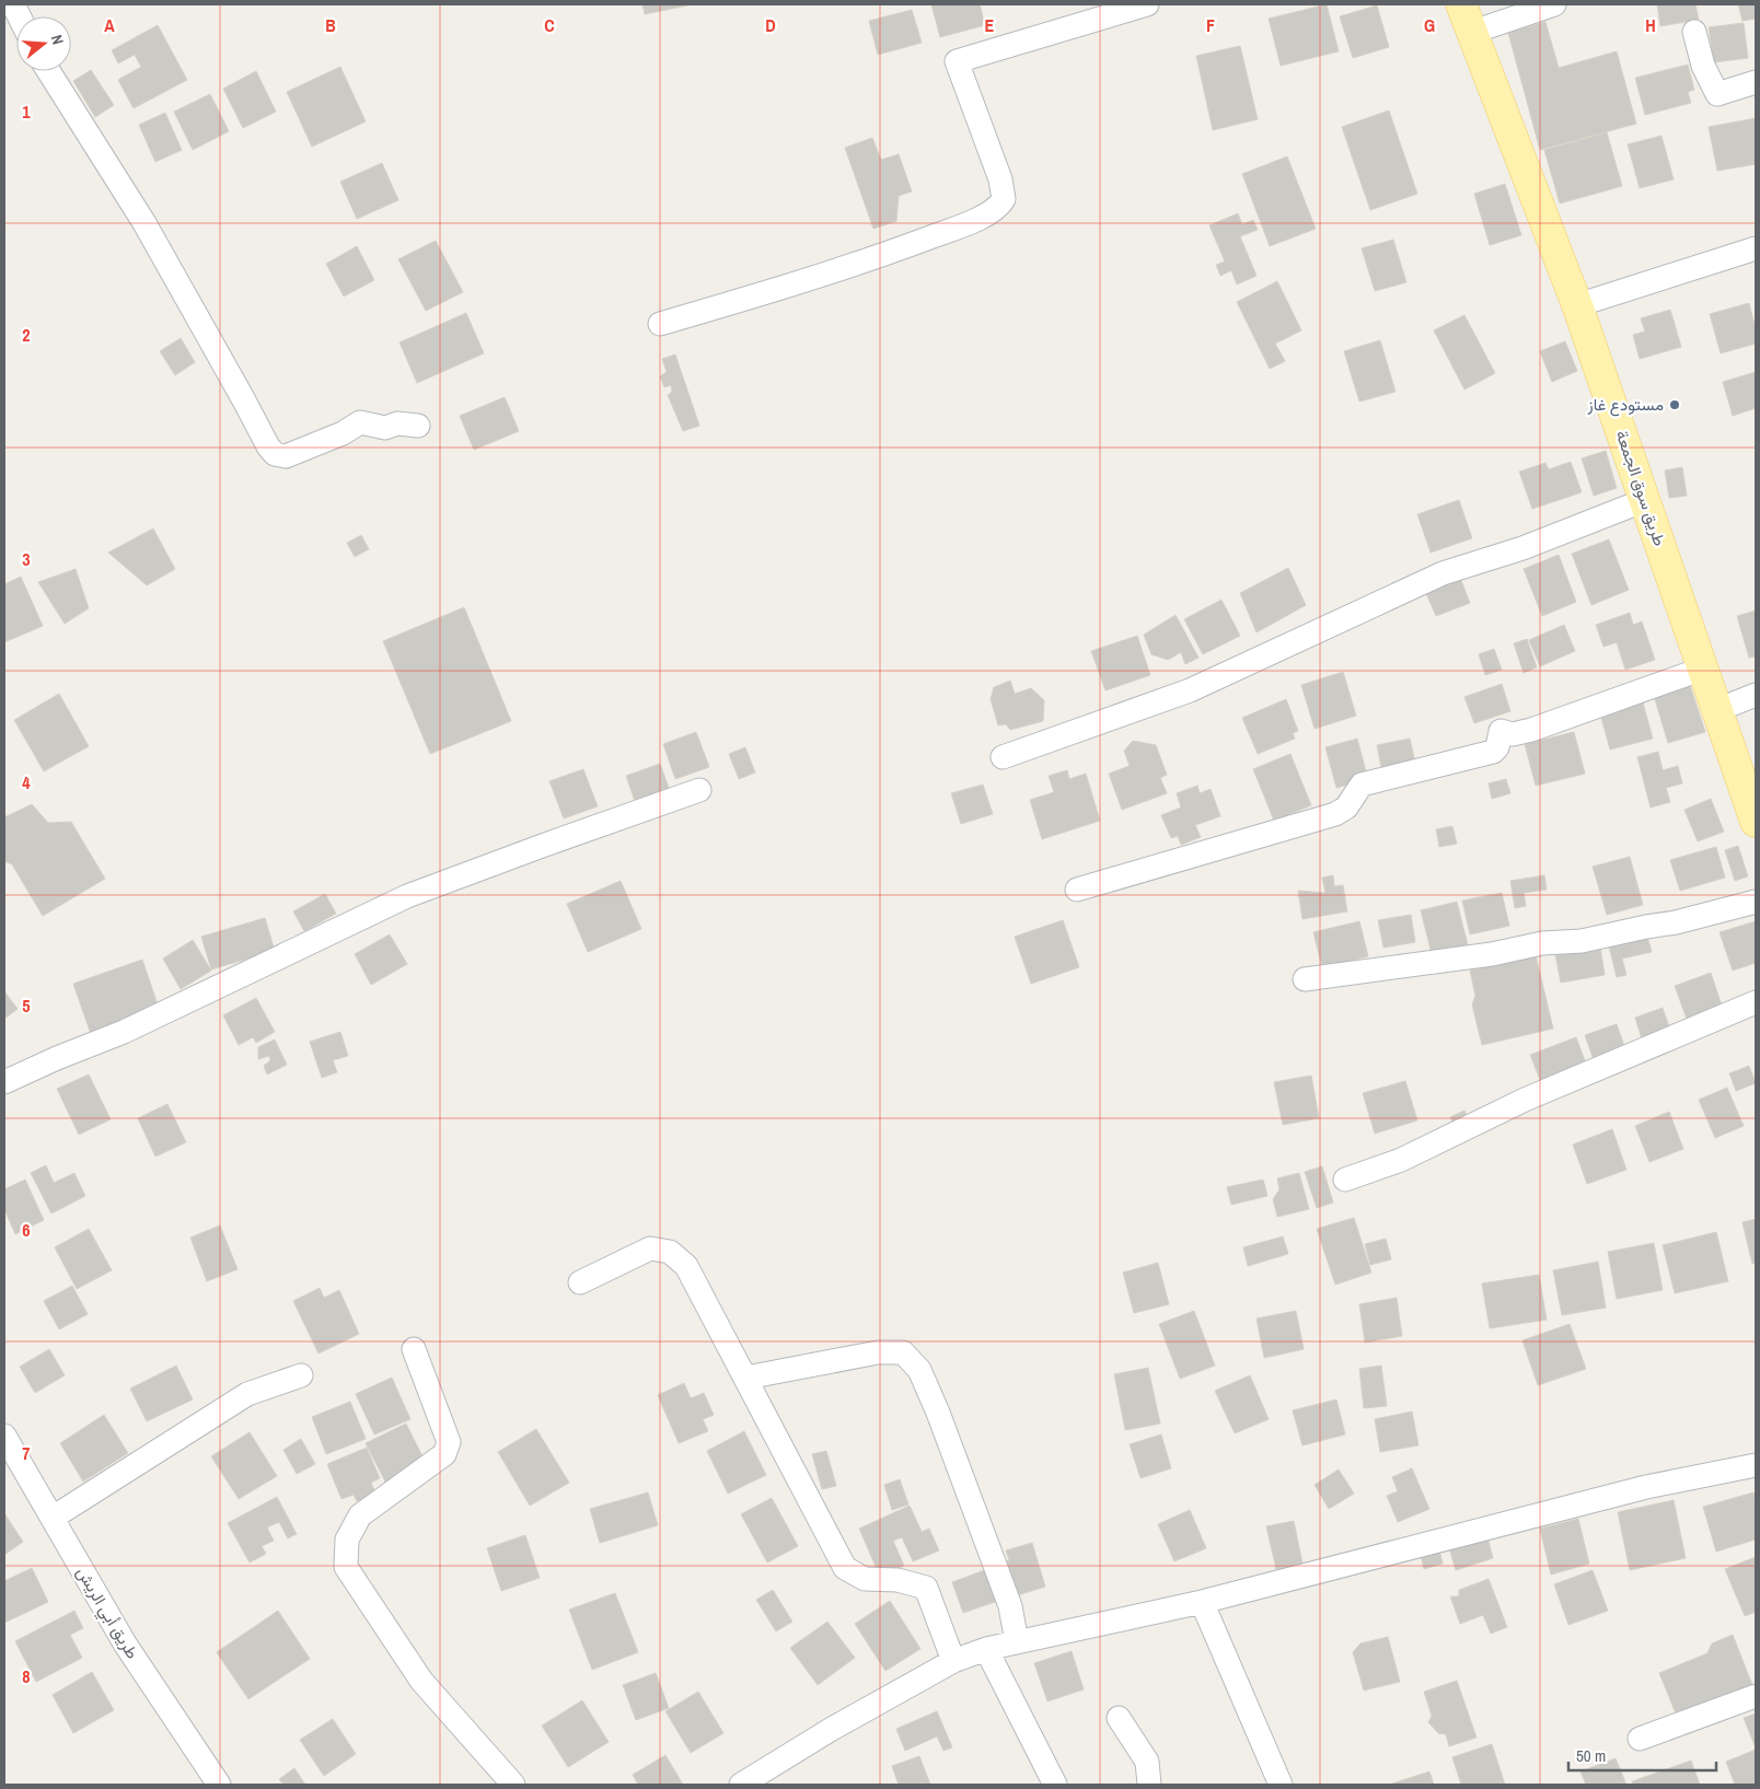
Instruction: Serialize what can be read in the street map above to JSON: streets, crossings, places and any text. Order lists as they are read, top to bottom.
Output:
{
  "streets": {
    "main road": ["طريق سوق الجمعة"],
    "street": ["طريق أبي الريش"]
  },
  "places": ["مستودع غاز"],
  "scale_bar": "50 m",
  "north": "right",
  "grid": {
    "columns": [
      "A",
      "B",
      "C",
      "D",
      "E",
      "F",
      "G",
      "H"
    ],
    "rows": [
      "1",
      "2",
      "3",
      "4",
      "5",
      "6",
      "7",
      "8"
    ]
  }
}
